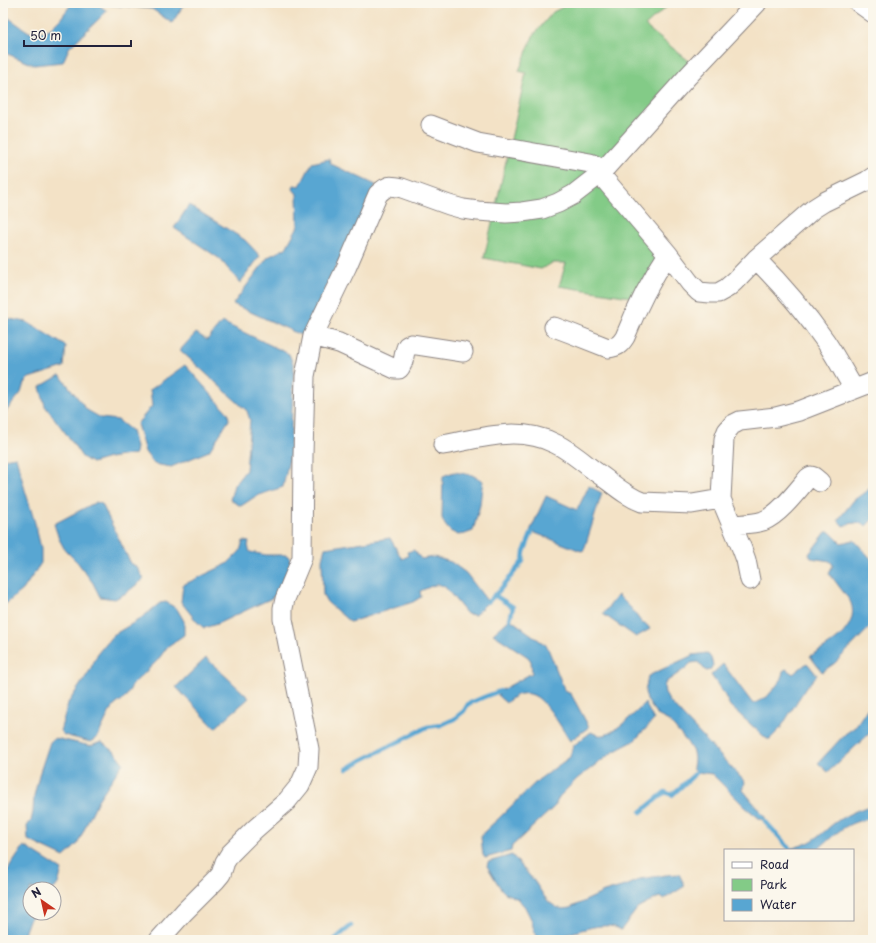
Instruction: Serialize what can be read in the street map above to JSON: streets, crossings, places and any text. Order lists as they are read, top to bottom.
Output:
{
  "legend": ["Road", "Park", "Water"],
  "scale_bar": "50 m",
  "north": "top left"
}
